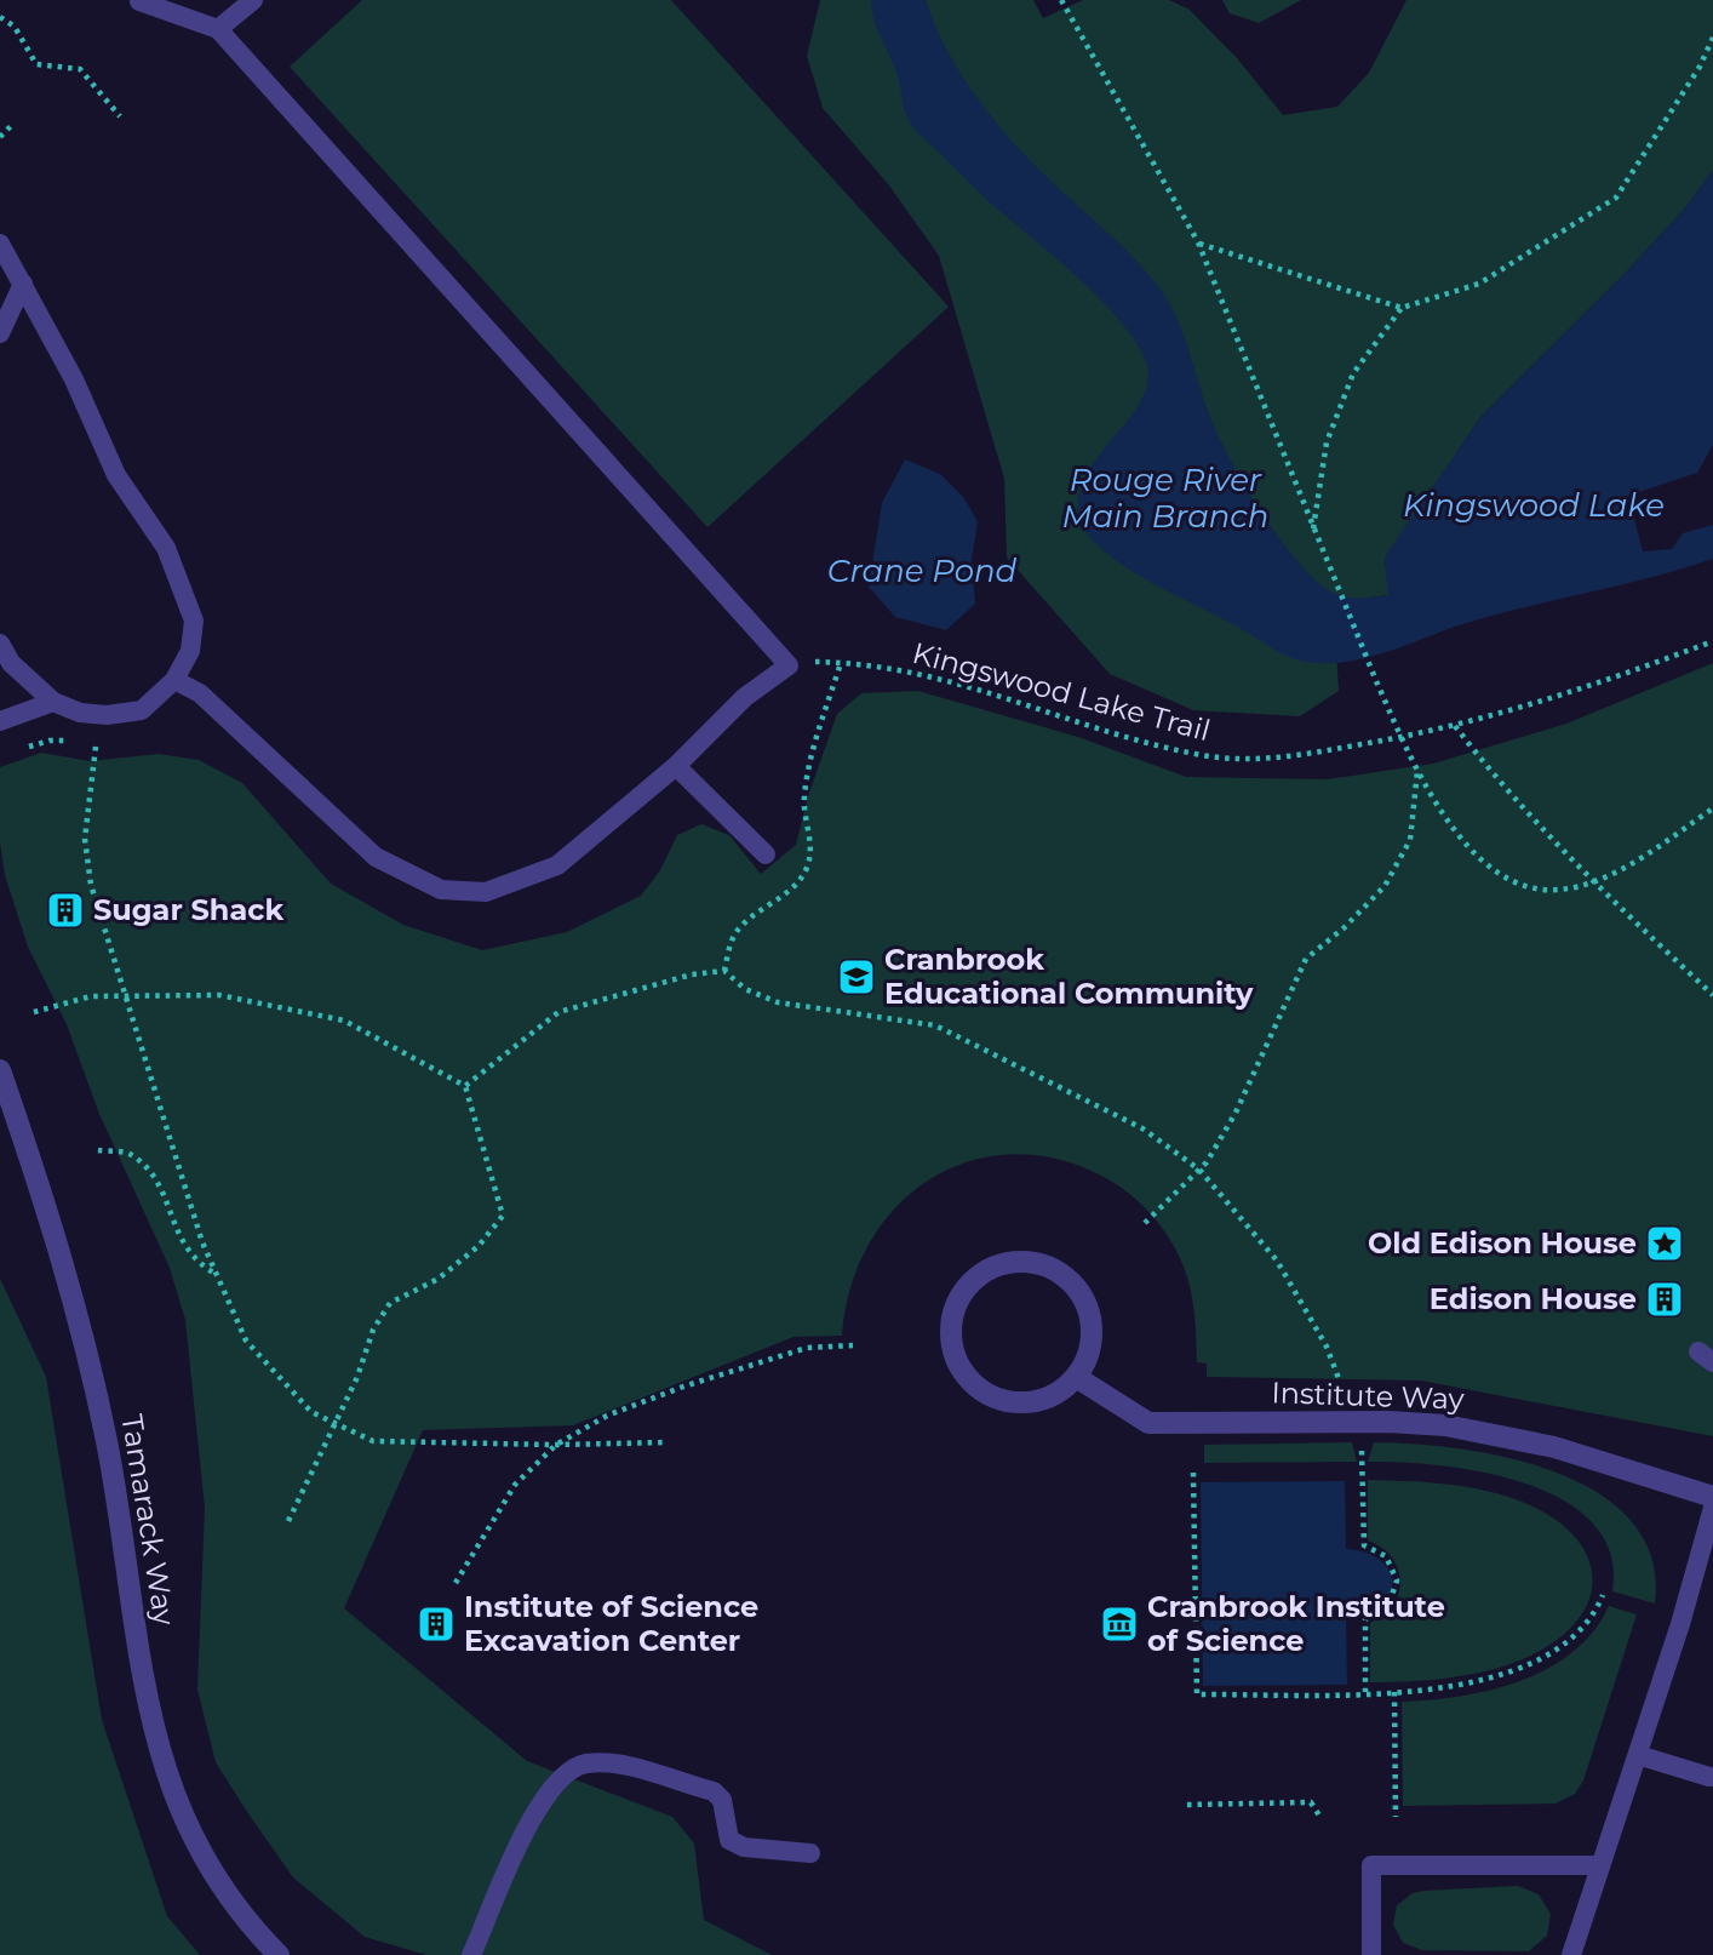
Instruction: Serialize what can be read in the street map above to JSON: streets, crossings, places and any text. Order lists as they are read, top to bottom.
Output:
{
  "streets": {
    "street": ["Institute Way", "Tamarack Way"],
    "path": ["Kingswood Lake Trail"]
  },
  "water": ["Rouge River Main Branch", "Kingswood Lake", "Crane Pond"],
  "places": {
    "building": ["Sugar Shack", "Edison House", "Institute of Science Excavation Center"],
    "school or university": ["Cranbrook Educational Community"],
    "place": ["Old Edison House"],
    "museum": ["Cranbrook Institute of Science"]
  }
}
